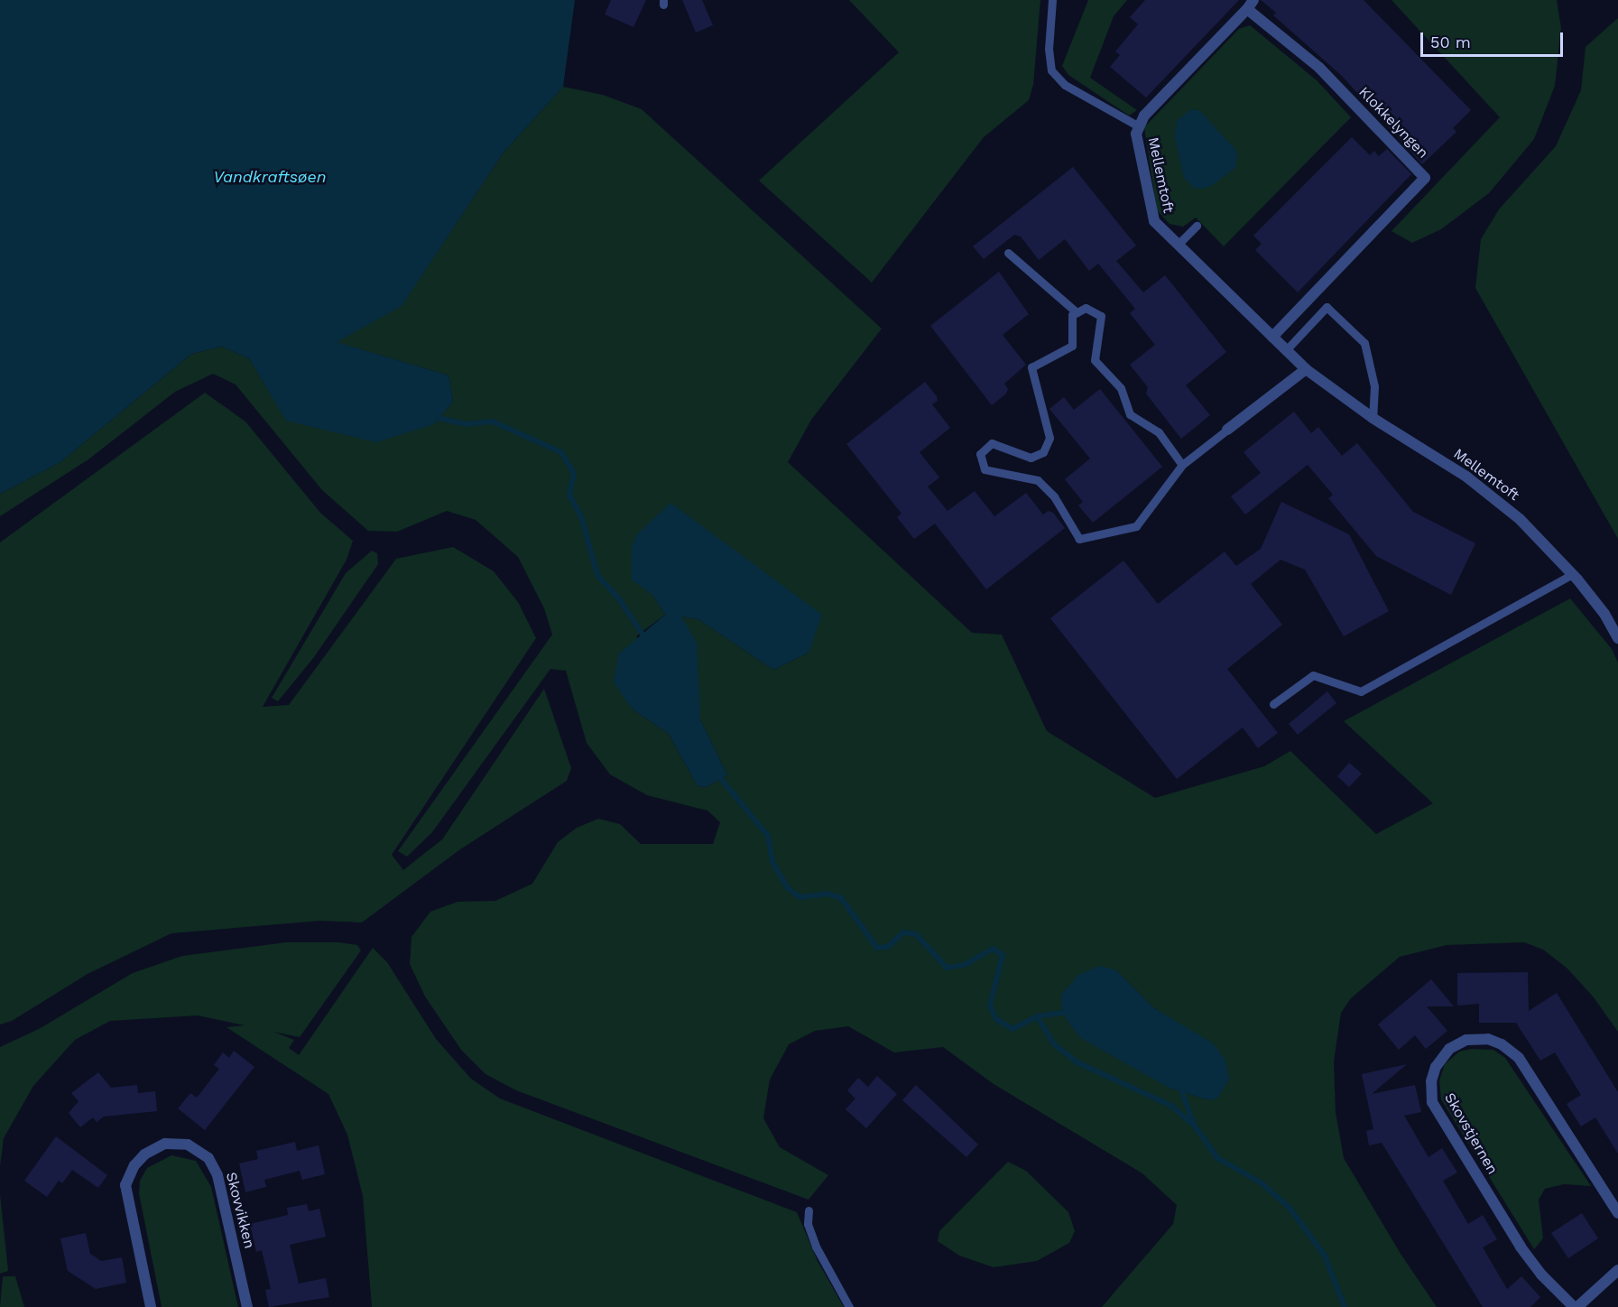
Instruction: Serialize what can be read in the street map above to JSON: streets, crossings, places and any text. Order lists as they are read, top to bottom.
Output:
{
  "streets": {
    "street": [
      "Klokkelyngen",
      "Mellemtoft",
      "Skovstjernen",
      "Skovvikken"
    ]
  },
  "crossings": [
    ["Klokkelyngen", "Mellemtoft"]
  ],
  "water": ["Vandkraftsøen"],
  "scale_bar": "50 m"
}
